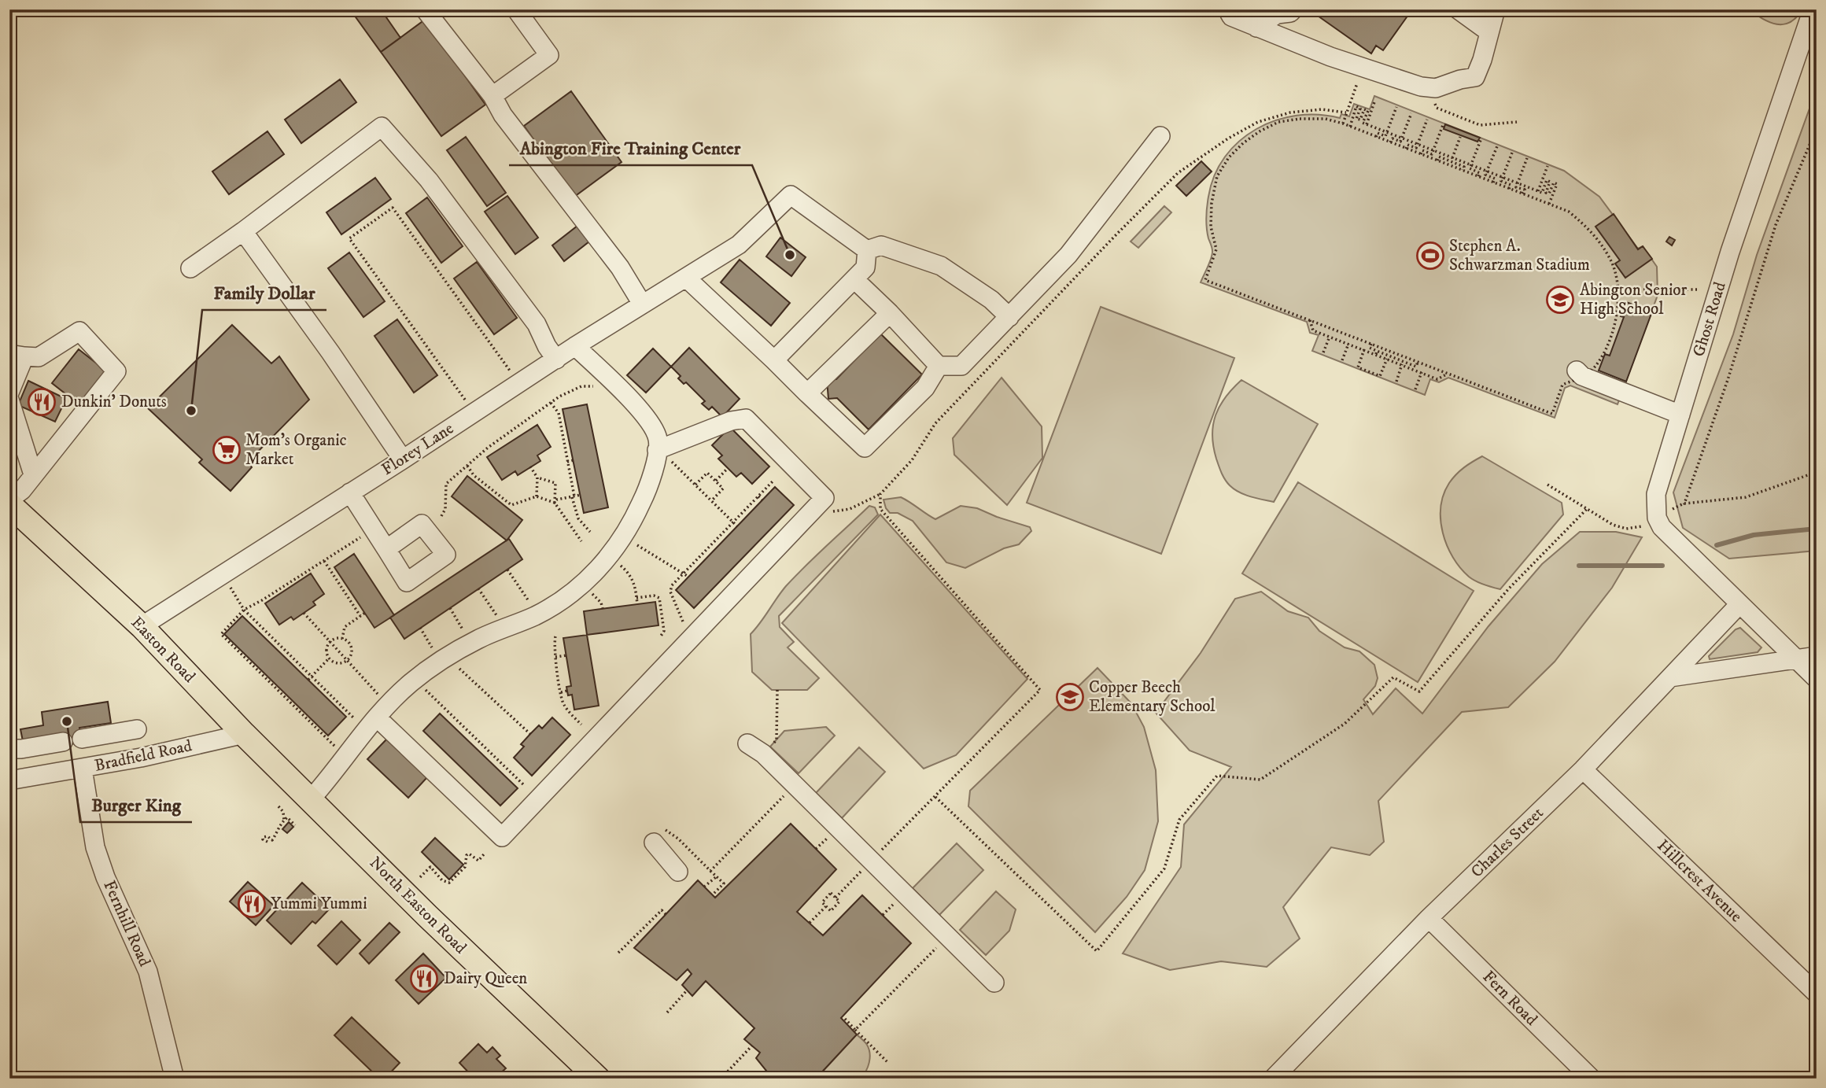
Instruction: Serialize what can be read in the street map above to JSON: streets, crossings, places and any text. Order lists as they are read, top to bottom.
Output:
{
  "streets": {
    "main road": ["Easton Road", "North Easton Road"],
    "street": [
      "Ghost Road",
      "Florey Lane",
      "Bradfield Road",
      "Charles Street",
      "Hillcrest Avenue",
      "Fernhill Road",
      "Fern Road"
    ]
  },
  "crossings": [
    ["Ghost Road", "Charles Street"],
    ["Florey Lane", "Easton Road"],
    ["Easton Road", "Bradfield Road"],
    ["Easton Road", "North Easton Road"],
    ["Bradfield Road", "Fernhill Road"],
    ["Charles Street", "Hillcrest Avenue"],
    ["Charles Street", "Fern Road"]
  ],
  "places": {
    "other": ["Abington Fire Training Center", "Family Dollar", "Burger King"],
    "sports": ["Stephen A. Schwarzman Stadium"],
    "school or university": ["Abington Senior High School", "Copper Beech Elementary School"],
    "restaurant": ["Dunkin' Donuts", "Yummi Yummi", "Dairy Queen"],
    "supermarket": ["Mom's Organic Market"]
  }
}
